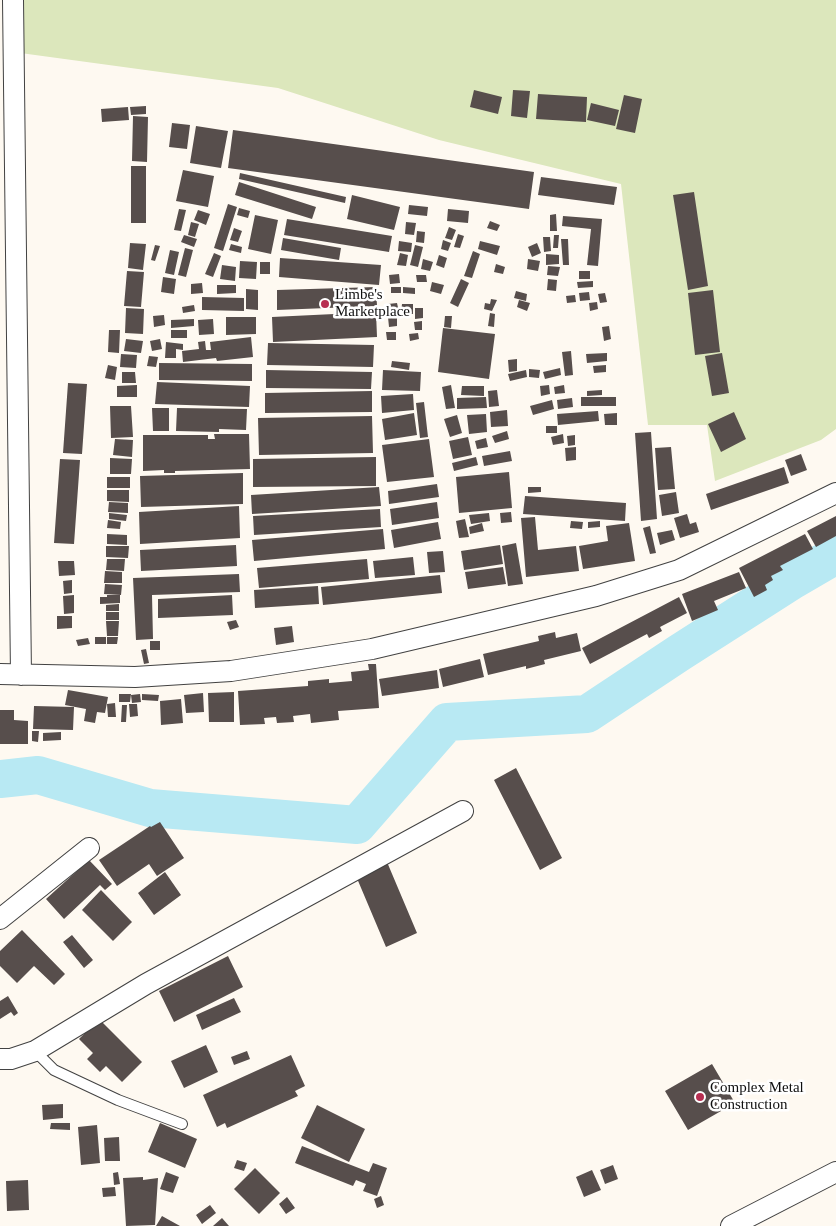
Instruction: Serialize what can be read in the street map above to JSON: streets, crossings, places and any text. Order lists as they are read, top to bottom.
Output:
{
  "places": ["Limbe's Marketplace", "Complex Metal Construction"]
}
